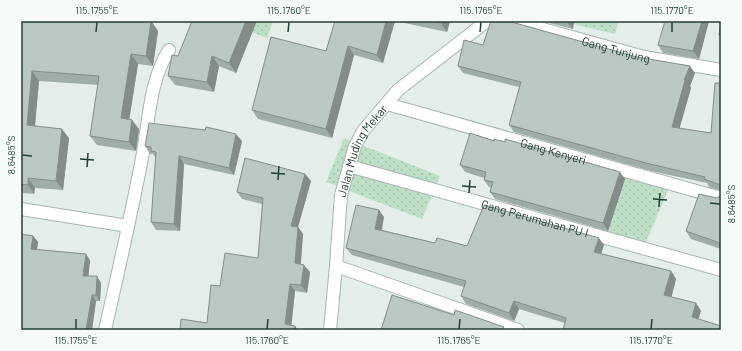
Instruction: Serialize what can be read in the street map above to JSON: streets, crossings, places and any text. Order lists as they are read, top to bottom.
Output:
{
  "streets": {
    "street": [
      "Gang Tunjung",
      "Gang Kenyeri",
      "Jalan Muding Mekar",
      "Gang Perumahan PU I"
    ]
  },
  "crossings": [
    ["Gang Kenyeri", "Jalan Muding Mekar"],
    ["Jalan Muding Mekar", "Gang Perumahan PU I"]
  ],
  "coordinates": [
    "115.1755°E",
    "115.1760°E",
    "115.1765°E",
    "115.1770°E",
    "8.6485°S"
  ]
}
